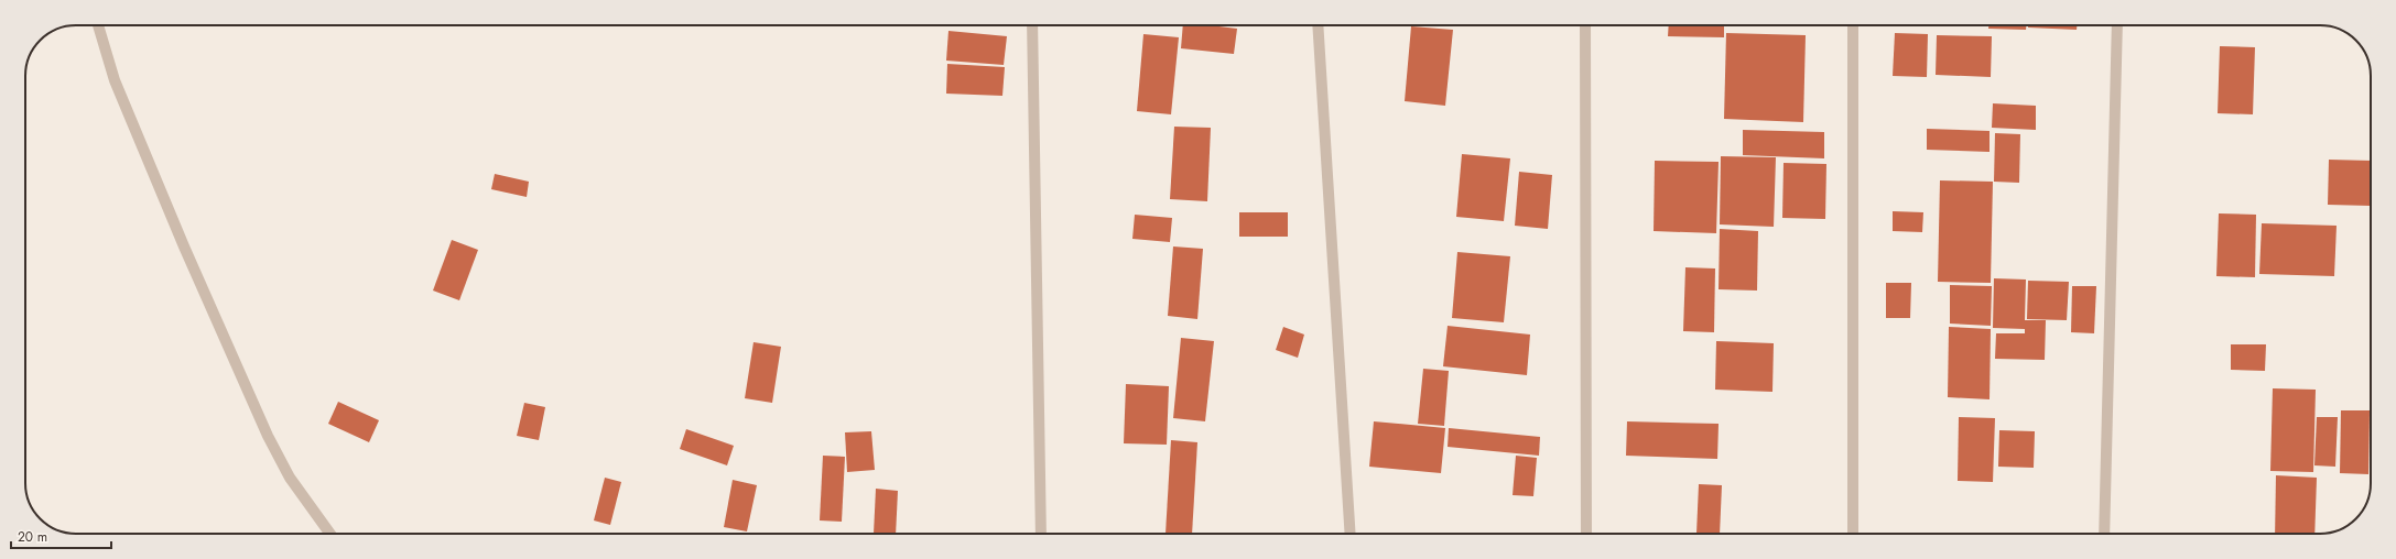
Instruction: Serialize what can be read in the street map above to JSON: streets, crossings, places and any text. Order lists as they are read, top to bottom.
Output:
{
  "scale_bar": "20 m"
}
